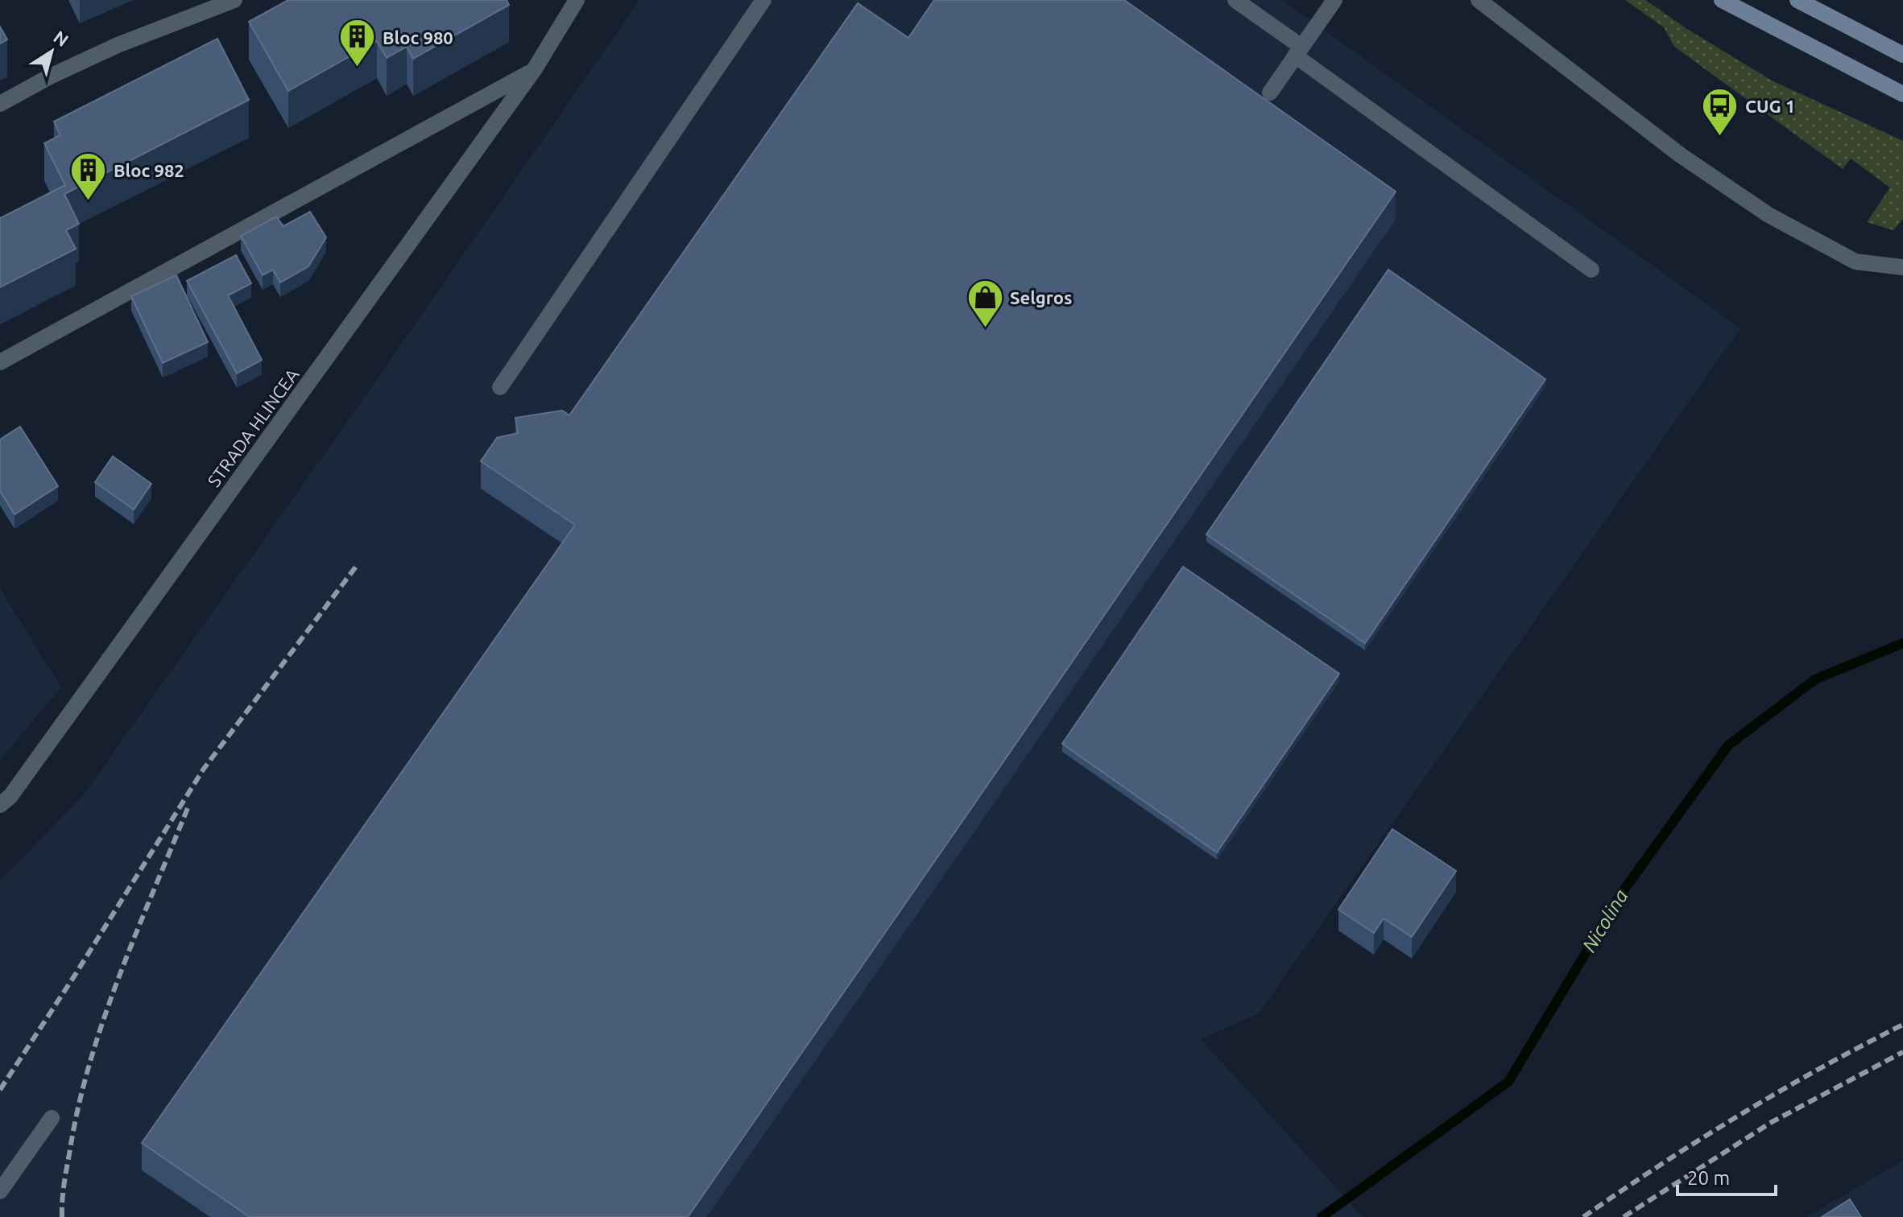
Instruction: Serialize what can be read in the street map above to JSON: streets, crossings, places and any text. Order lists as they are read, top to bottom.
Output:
{
  "streets": {
    "street": ["STRADA HLINCEA"]
  },
  "water": ["Nicolina"],
  "places": {
    "building": ["Bloc 980", "Bloc 982"],
    "bus stop": ["CUG 1"],
    "shop": ["Selgros"]
  },
  "scale_bar": "20 m",
  "north": "top right"
}
